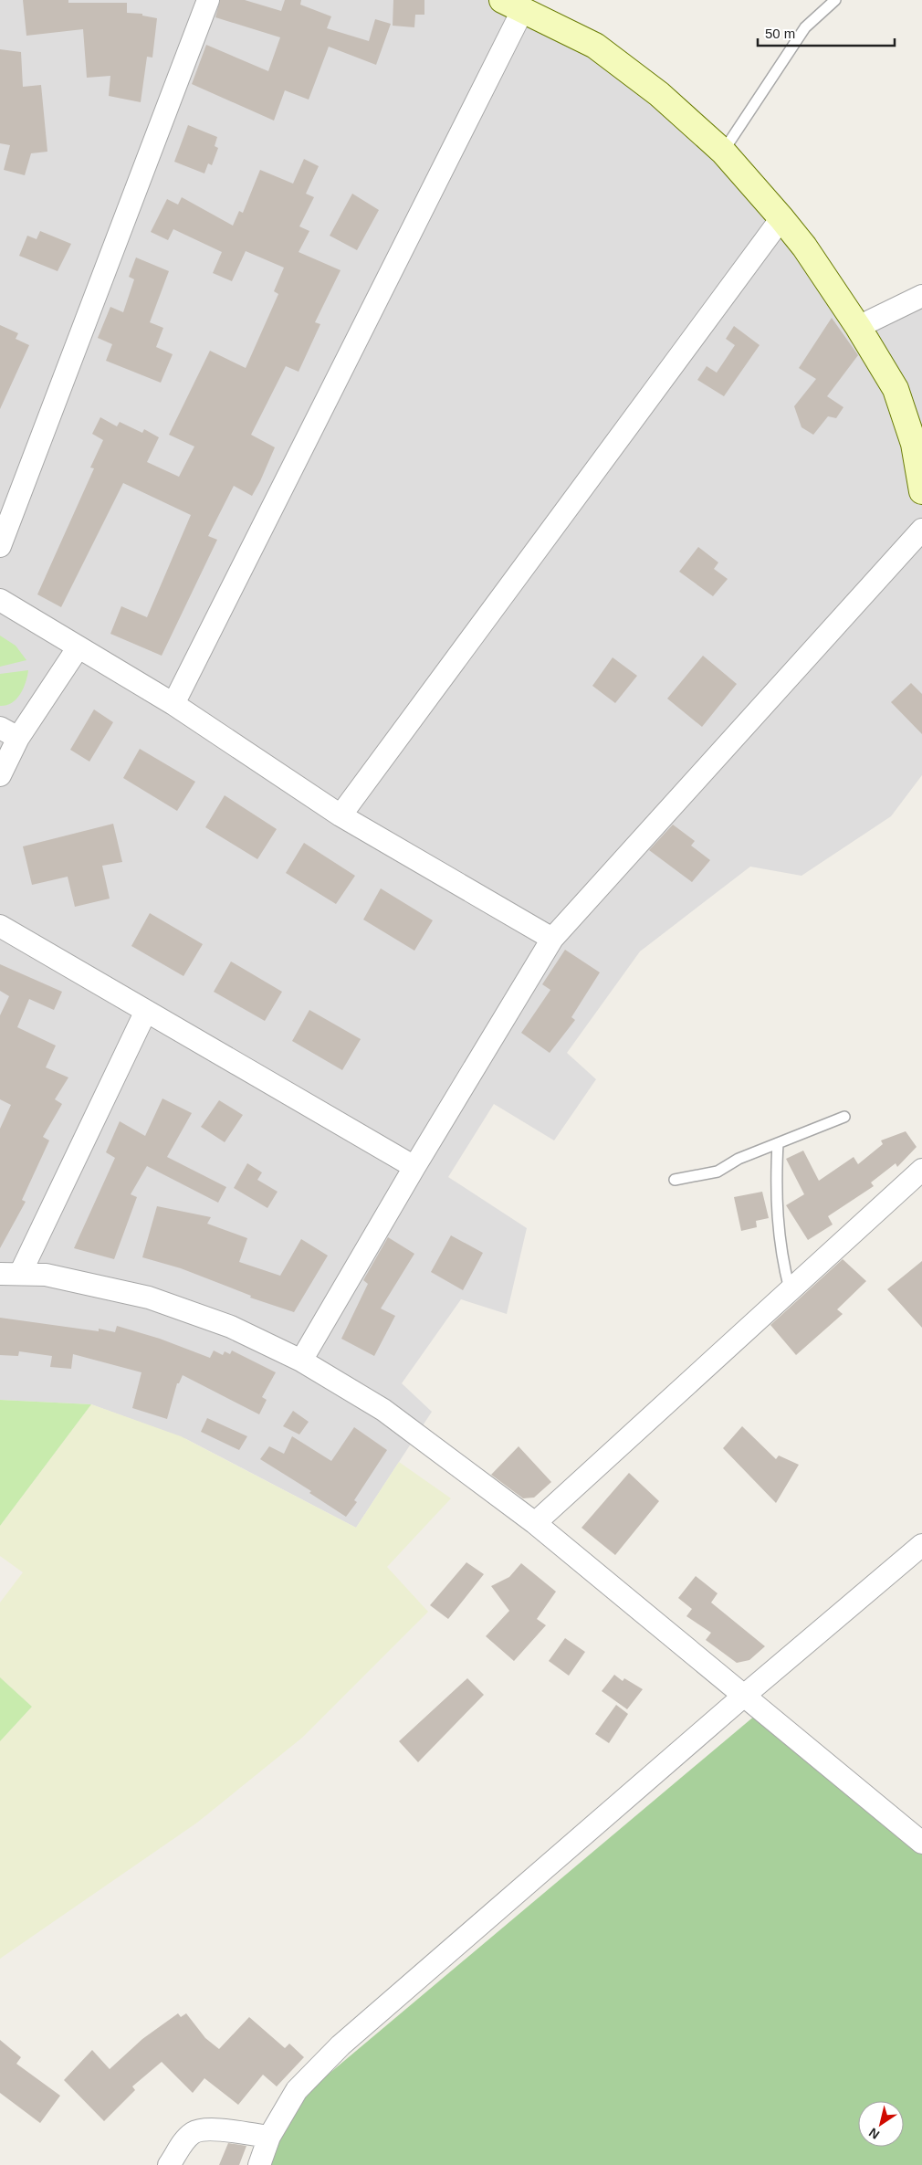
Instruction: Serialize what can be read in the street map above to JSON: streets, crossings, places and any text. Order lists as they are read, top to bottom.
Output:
{
  "scale_bar": "50 m",
  "north": "bottom left"
}
